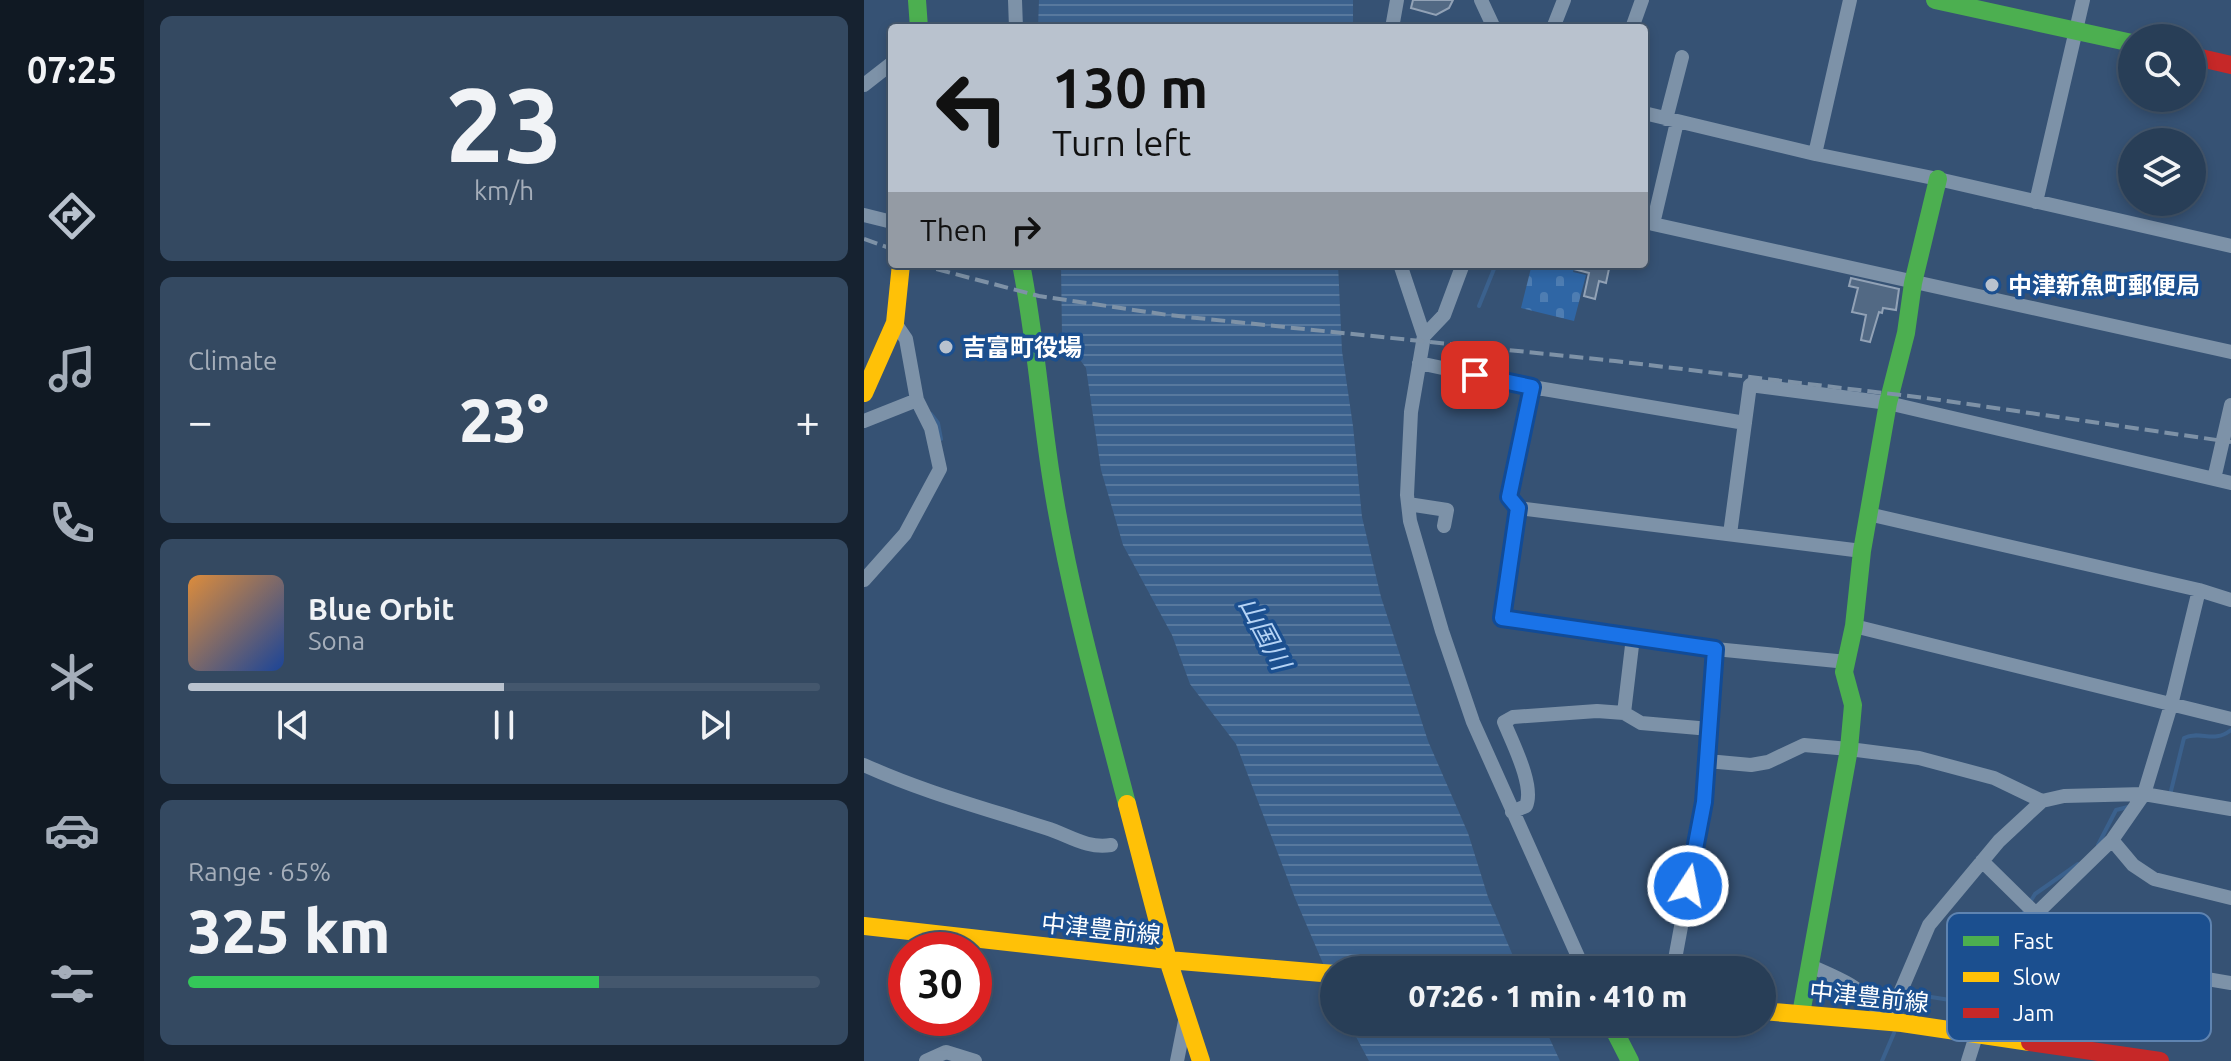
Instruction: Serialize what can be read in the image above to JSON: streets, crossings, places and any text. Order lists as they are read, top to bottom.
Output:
{
  "streets": {
    "street": ["中津豊前線"]
  },
  "water": ["山国川"],
  "places": ["中津新魚町郵便局", "吉富町役場"],
  "legend": ["Fast", "Slow", "Jam"],
  "page": {
    "tabs": "07:25",
    "tile": [
      ["23", "km/h"],
      "Climate",
      ["Range · 65%", "325 km"]
    ],
    "turn": ["130 m", "Turn left"],
    "then": "Then",
    "heat": ["−", "23°", "+"],
    "song": ["Blue Orbit", "Sona"],
    "limit": "30",
    "trip": "07:26 · 1 min · 410 m"
  }
}
